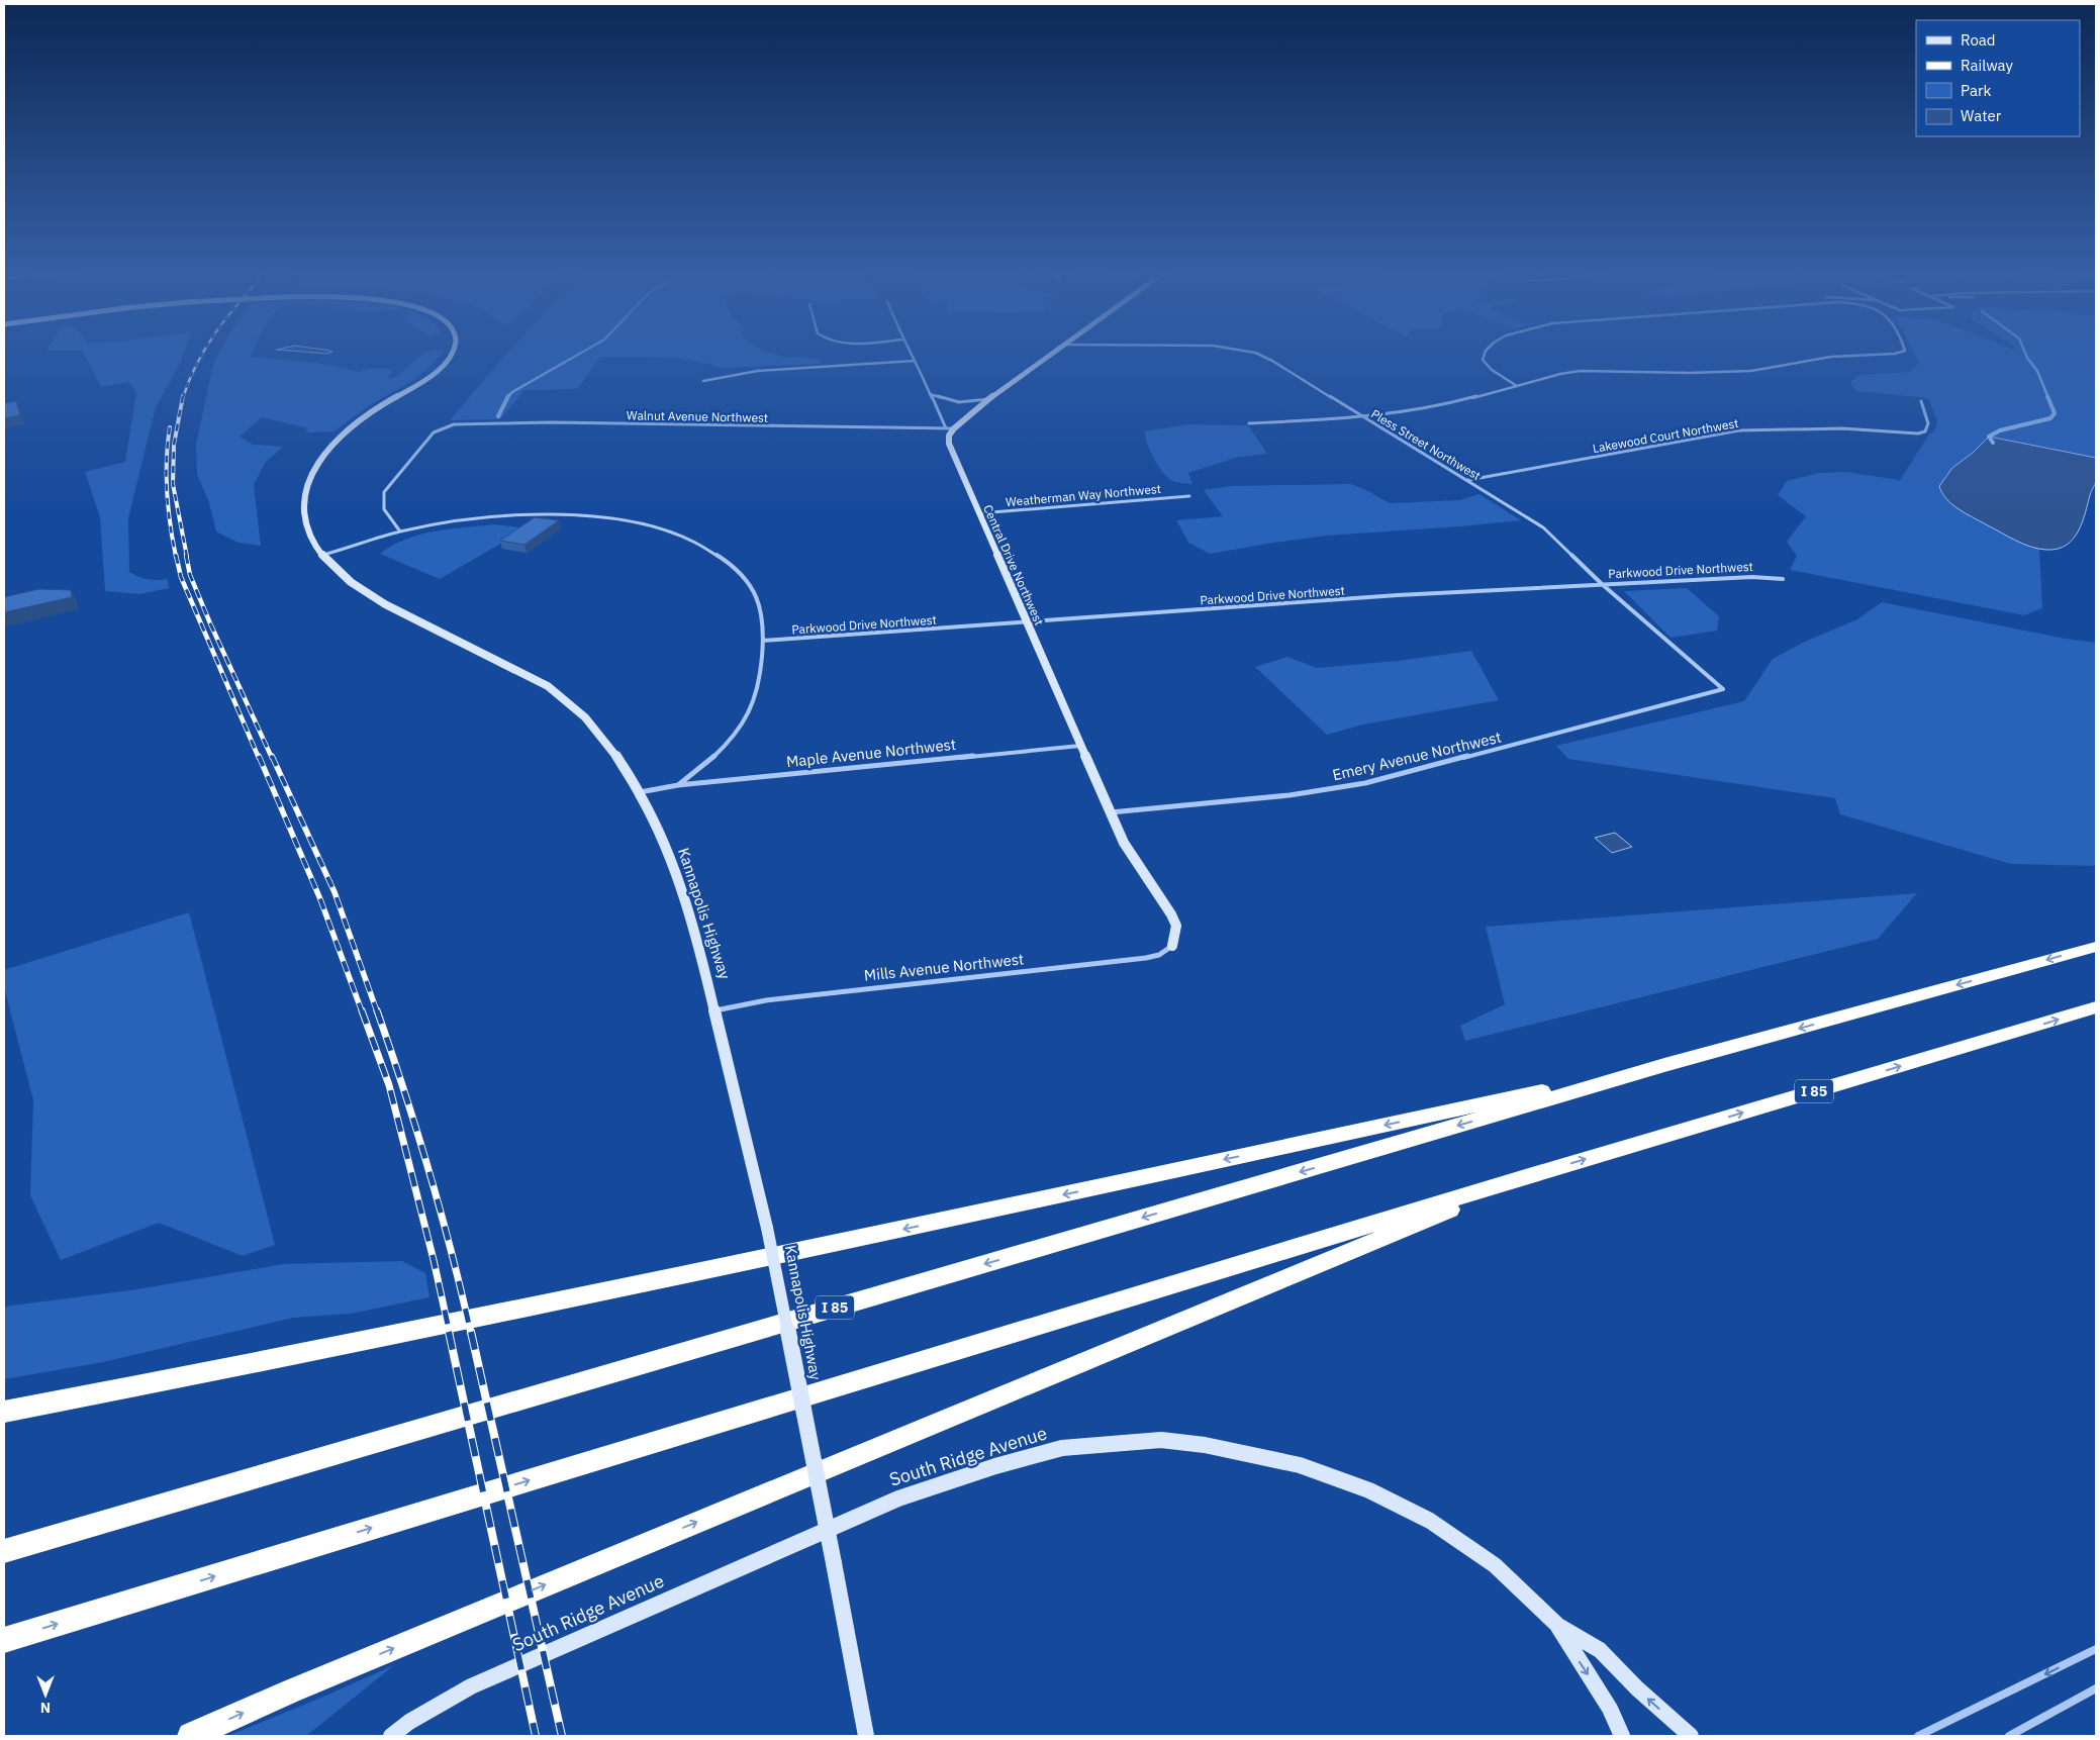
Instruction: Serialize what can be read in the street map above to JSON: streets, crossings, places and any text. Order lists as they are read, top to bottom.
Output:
{
  "streets": {
    "highway": ["I 85"],
    "main road": ["Central Drive Northwest", "Kannapolis Highway", "South Ridge Avenue"],
    "street": [
      "Walnut Avenue Northwest",
      "Lakewood Court Northwest",
      "Pless Street Northwest",
      "Weatherman Way Northwest",
      "Parkwood Drive Northwest",
      "Maple Avenue Northwest",
      "Emery Avenue Northwest",
      "Mills Avenue Northwest"
    ]
  },
  "crossings": [
    ["Walnut Avenue Northwest", "Central Drive Northwest"],
    ["Lakewood Court Northwest", "Pless Street Northwest"],
    ["Pless Street Northwest", "Parkwood Drive Northwest"],
    ["Pless Street Northwest", "Emery Avenue Northwest"],
    ["Weatherman Way Northwest", "Central Drive Northwest"],
    ["Central Drive Northwest", "Parkwood Drive Northwest"],
    ["Central Drive Northwest", "Maple Avenue Northwest"],
    ["Central Drive Northwest", "Emery Avenue Northwest"],
    ["Central Drive Northwest", "Mills Avenue Northwest"],
    ["Maple Avenue Northwest", "Kannapolis Highway"],
    ["Kannapolis Highway", "Mills Avenue Northwest"]
  ],
  "legend": [
    "Road",
    "Railway",
    "Park",
    "Water"
  ],
  "north": "bottom"
}
